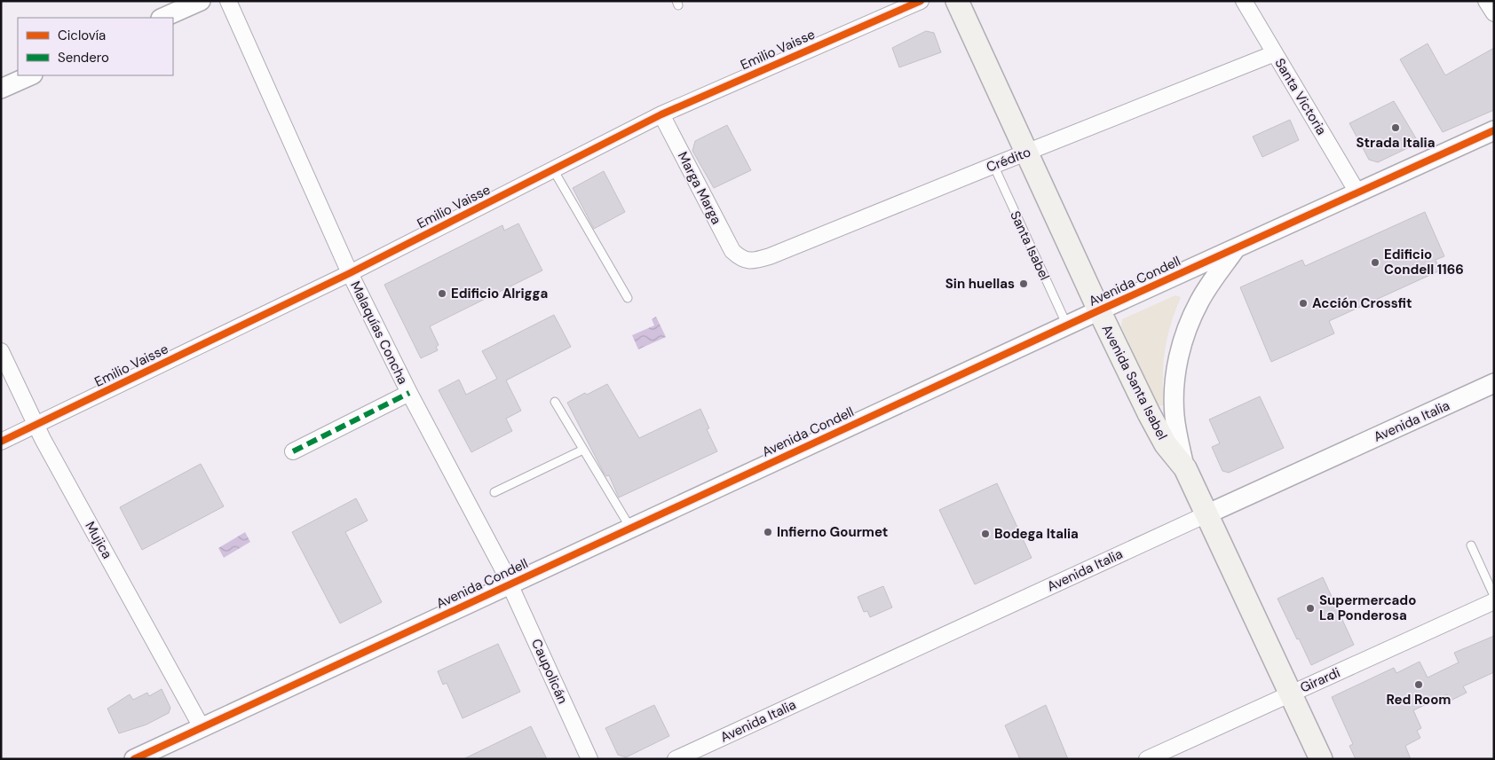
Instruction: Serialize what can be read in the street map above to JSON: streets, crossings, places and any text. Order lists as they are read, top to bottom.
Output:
{
  "streets": {
    "main road": ["Avenida Santa Isabel"],
    "street": [
      "Emilio Vaisse",
      "Santa Victoria",
      "Crédito",
      "Marga Marga",
      "Avenida Condell",
      "Malaquías Concha",
      "Avenida Italia",
      "Mujica",
      "Caupolicán",
      "Girardi"
    ],
    "lane": ["Santa Isabel"]
  },
  "crossings": [
    ["Emilio Vaisse", "Marga Marga"],
    ["Emilio Vaisse", "Malaquías Concha"],
    ["Emilio Vaisse", "Mujica"],
    ["Santa Victoria", "Crédito"],
    ["Santa Victoria", "Avenida Condell"],
    ["Crédito", "Marga Marga"],
    ["Crédito", "Santa Isabel"],
    ["Crédito", "Avenida Santa Isabel"],
    ["Santa Isabel", "Avenida Condell"],
    ["Avenida Condell", "Malaquías Concha"],
    ["Avenida Condell", "Avenida Santa Isabel"],
    ["Avenida Condell", "Mujica"],
    ["Avenida Condell", "Caupolicán"],
    ["Malaquías Concha", "Caupolicán"],
    ["Avenida Santa Isabel", "Avenida Italia"],
    ["Avenida Santa Isabel", "Girardi"]
  ],
  "places": [
    "Strada Italia",
    "Edificio Condell 1166",
    "Sin huellas",
    "Edificio Alrigga",
    "Acción Crossfit",
    "Infierno Gourmet",
    "Bodega Italia",
    "Supermercado La Ponderosa",
    "Red Room"
  ],
  "legend": ["Ciclovía", "Sendero"]
}
